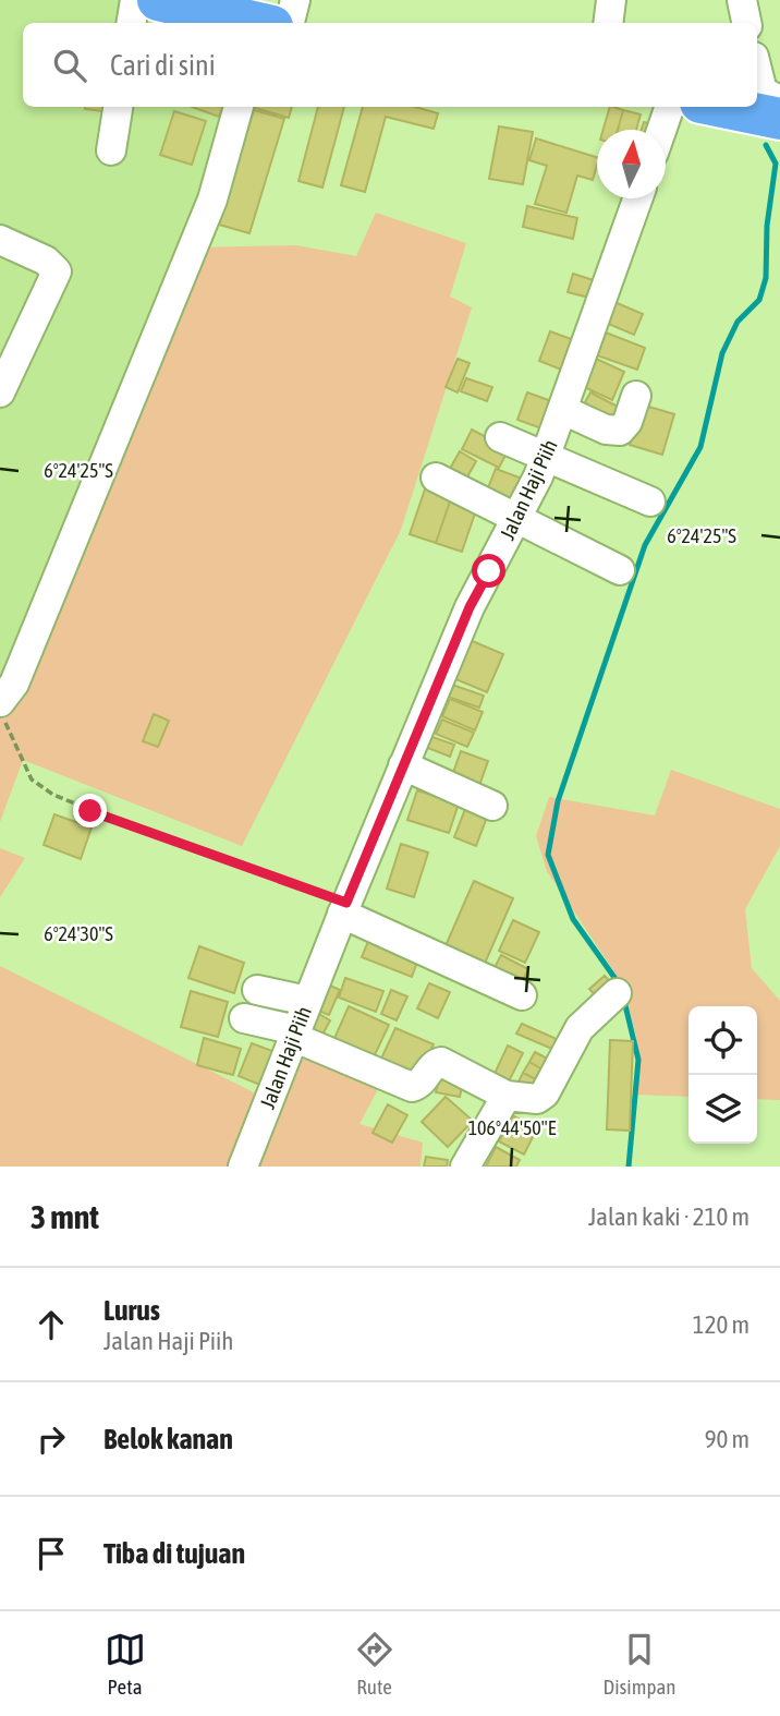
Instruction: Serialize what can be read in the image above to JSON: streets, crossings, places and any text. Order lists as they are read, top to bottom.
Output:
{
  "streets": {
    "street": ["Jalan Haji Piih"]
  },
  "north": "top",
  "page": {
    "search": "Cari di sini",
    "heading": ["3 mnt", "Jalan kaki · 210 m"],
    "list": [
      ["Lurus", "Jalan Haji Piih", "120 m"],
      ["Belok kanan", "90 m"],
      "Tiba di tujuan"
    ],
    "nav": ["Peta", "Rute", "Disimpan"]
  },
  "coordinates": ["6°24'25\"S", "6°24'30\"S", "106°44'50\"E"]
}
